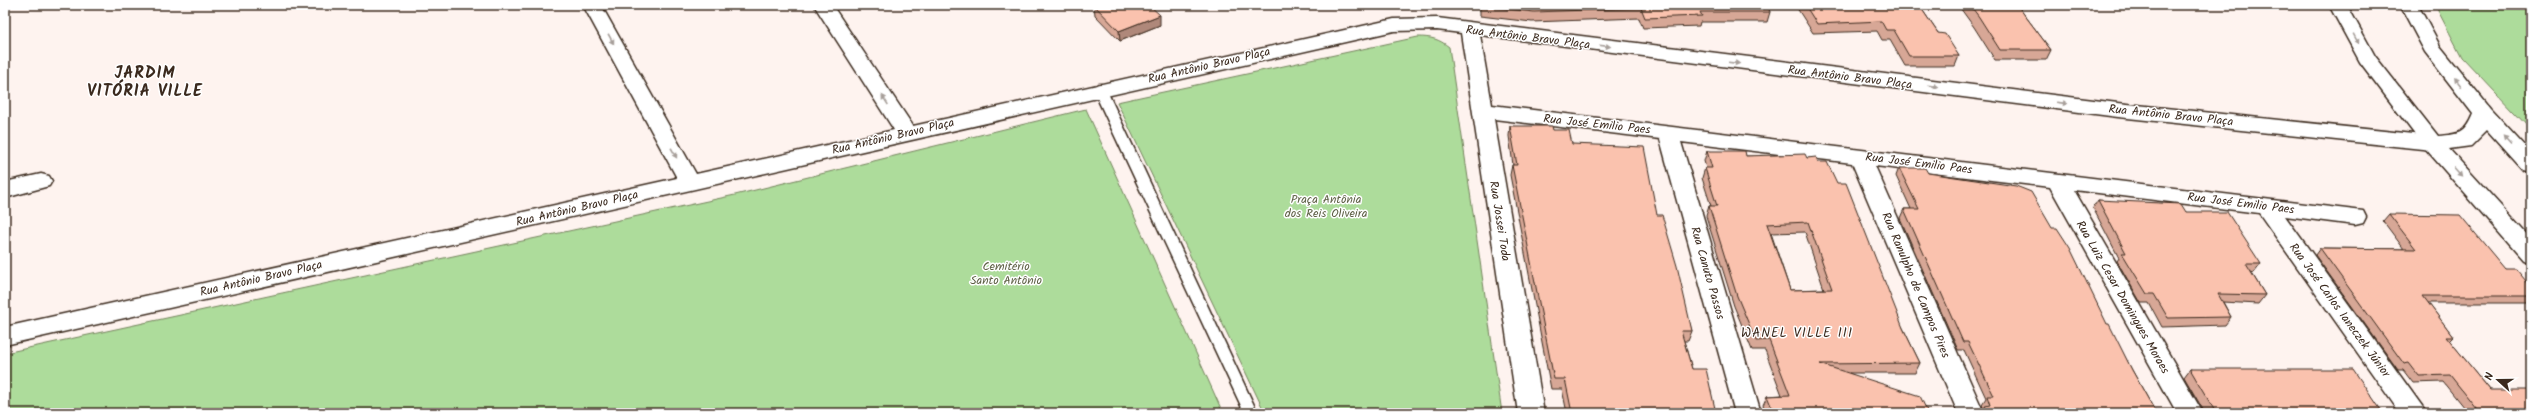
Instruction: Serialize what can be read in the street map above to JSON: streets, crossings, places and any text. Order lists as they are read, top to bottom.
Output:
{
  "streets": {
    "street": [
      "Rua Antônio Bravo Plaça",
      "Rua José Emilio Paes",
      "Rua Jossei Toda",
      "Rua Canuto Passos",
      "Rua Ranulpho de Campos Pires",
      "Rua Luiz Cesar Domingues Moraes",
      "Rua José Carlos Ianeczek Júnior"
    ]
  },
  "crossings": [
    ["Rua Antônio Bravo Plaça", "Rua Jossei Toda"],
    ["Rua José Emilio Paes", "Rua Jossei Toda"],
    ["Rua José Emilio Paes", "Rua Canuto Passos"],
    ["Rua José Emilio Paes", "Rua Ranulpho de Campos Pires"],
    ["Rua José Emilio Paes", "Rua Luiz Cesar Domingues Moraes"],
    ["Rua José Emilio Paes", "Rua José Carlos Ianeczek Júnior"]
  ],
  "one_way": ["Rua Antônio Bravo Plaça"],
  "districts": ["JARDIM VITÓRIA VILLE", "WANEL VILLE III"],
  "parks": ["Praça Antônia dos Reis Oliveira", "Cemitério Santo Antônio"],
  "north": "left"
}
